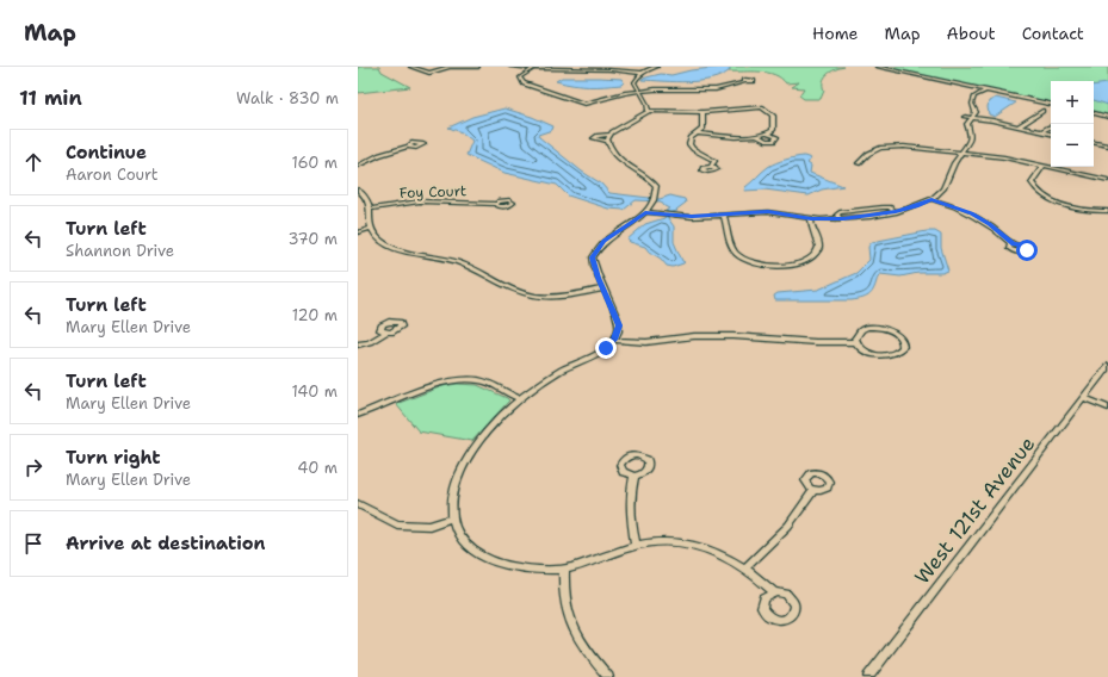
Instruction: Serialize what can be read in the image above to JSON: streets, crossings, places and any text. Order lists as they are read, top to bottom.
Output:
{
  "streets": {
    "street": ["Foy Court", "West 121st Avenue"]
  },
  "page": {
    "header": "Map",
    "nav": [
      "Home",
      "Map",
      "About",
      "Contact"
    ],
    "heading": ["11 min", "Walk · 830 m"],
    "map_buttons": ["+", "−"],
    "list": [
      ["Continue", "Aaron Court", "160 m"],
      ["Turn left", "Shannon Drive", "370 m"],
      ["Turn left", "Mary Ellen Drive", "120 m"],
      ["Turn left", "Mary Ellen Drive", "140 m"],
      ["Turn right", "Mary Ellen Drive", "40 m"],
      "Arrive at destination"
    ]
  }
}
